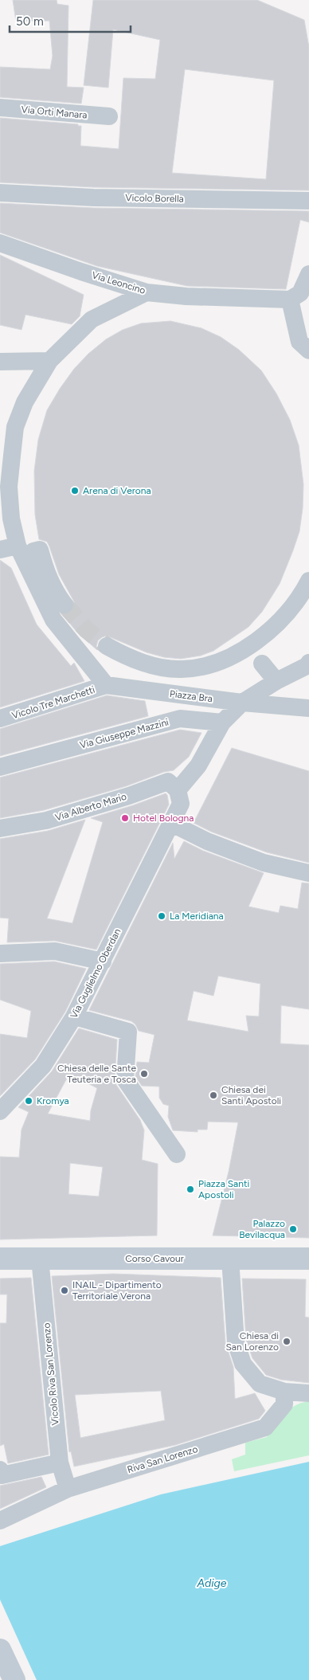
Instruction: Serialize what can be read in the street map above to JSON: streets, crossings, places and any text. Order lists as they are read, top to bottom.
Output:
{
  "streets": {
    "street": [
      "Via Orti Manara",
      "Vicolo Borella",
      "Via Leoncino",
      "Piazza Bra",
      "Vicolo Tre Marchetti",
      "Via Giuseppe Mazzini",
      "Via Alberto Mario",
      "Via Guglielmo Oberdan",
      "Corso Cavour",
      "Vicolo Riva San Lorenzo",
      "Riva San Lorenzo"
    ]
  },
  "crossings": [
    ["Piazza Bra", "Vicolo Tre Marchetti"],
    ["Via Alberto Mario", "Via Guglielmo Oberdan"],
    ["Corso Cavour", "Vicolo Riva San Lorenzo"],
    ["Vicolo Riva San Lorenzo", "Riva San Lorenzo"]
  ],
  "water": ["Adige"],
  "places": [
    "Arena di Verona",
    "Hotel Bologna",
    "La Meridiana",
    "Chiesa delle Sante Teuteria e Tosca",
    "Chiesa dei Santi Apostoli",
    "Kromya",
    "Piazza Santi Apostoli",
    "Palazzo Bevilacqua",
    "INAIL - Dipartimento Territoriale Verona",
    "Chiesa di San Lorenzo"
  ],
  "scale_bar": "50 m"
}
